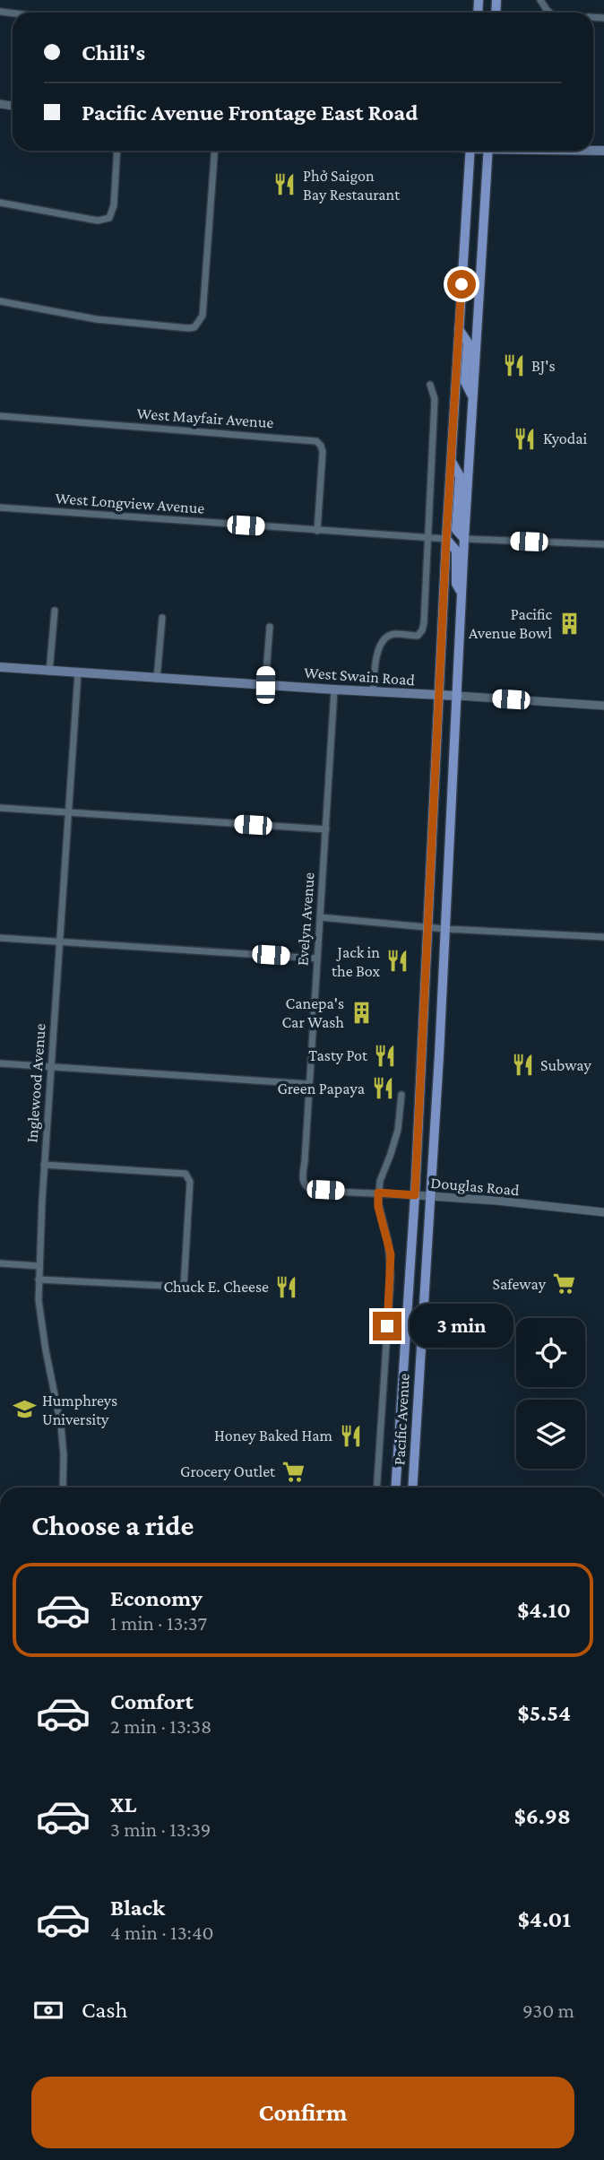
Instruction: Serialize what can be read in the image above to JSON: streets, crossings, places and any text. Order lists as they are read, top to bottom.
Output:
{
  "streets": {
    "main road": ["West Swain Road", "Pacific Avenue"],
    "street": [
      "West Mayfair Avenue",
      "West Longview Avenue",
      "Evelyn Avenue",
      "Inglewood Avenue",
      "Douglas Road"
    ]
  },
  "crossings": [
    ["West Mayfair Avenue", "West Longview Avenue"],
    ["West Swain Road", "Evelyn Avenue"],
    ["West Swain Road", "Inglewood Avenue"],
    ["West Swain Road", "Pacific Avenue"],
    ["Evelyn Avenue", "Douglas Road"],
    ["Douglas Road", "Pacific Avenue"]
  ],
  "places": {
    "restaurant": [
      "Phở Saigon Bay Restaurant",
      "BJ's",
      "Kyodai",
      "Jack in the Box",
      "Tasty Pot",
      "Subway",
      "Green Papaya",
      "Chuck E. Cheese",
      "Honey Baked Ham"
    ],
    "building": ["Pacific Avenue Bowl", "Canepa's Car Wash"],
    "supermarket": ["Safeway", "Grocery Outlet"],
    "school or university": ["Humphreys University"]
  },
  "page": {
    "banner": ["Chili's", "Pacific Avenue Frontage East Road"],
    "bubble": "3 min",
    "heading": "Choose a ride",
    "list": [
      {
        "name": "Economy",
        "note": "1 min · 13:37",
        "value": "$4.10"
      },
      {
        "name": "Comfort",
        "note": "2 min · 13:38",
        "value": "$5.54"
      },
      {
        "name": "XL",
        "note": "3 min · 13:39",
        "value": "$6.98"
      },
      {
        "name": "Black",
        "note": "4 min · 13:40",
        "value": "$4.01"
      }
    ],
    "pay": ["Cash", "930 m"],
    "buttons": "Confirm"
  }
}
